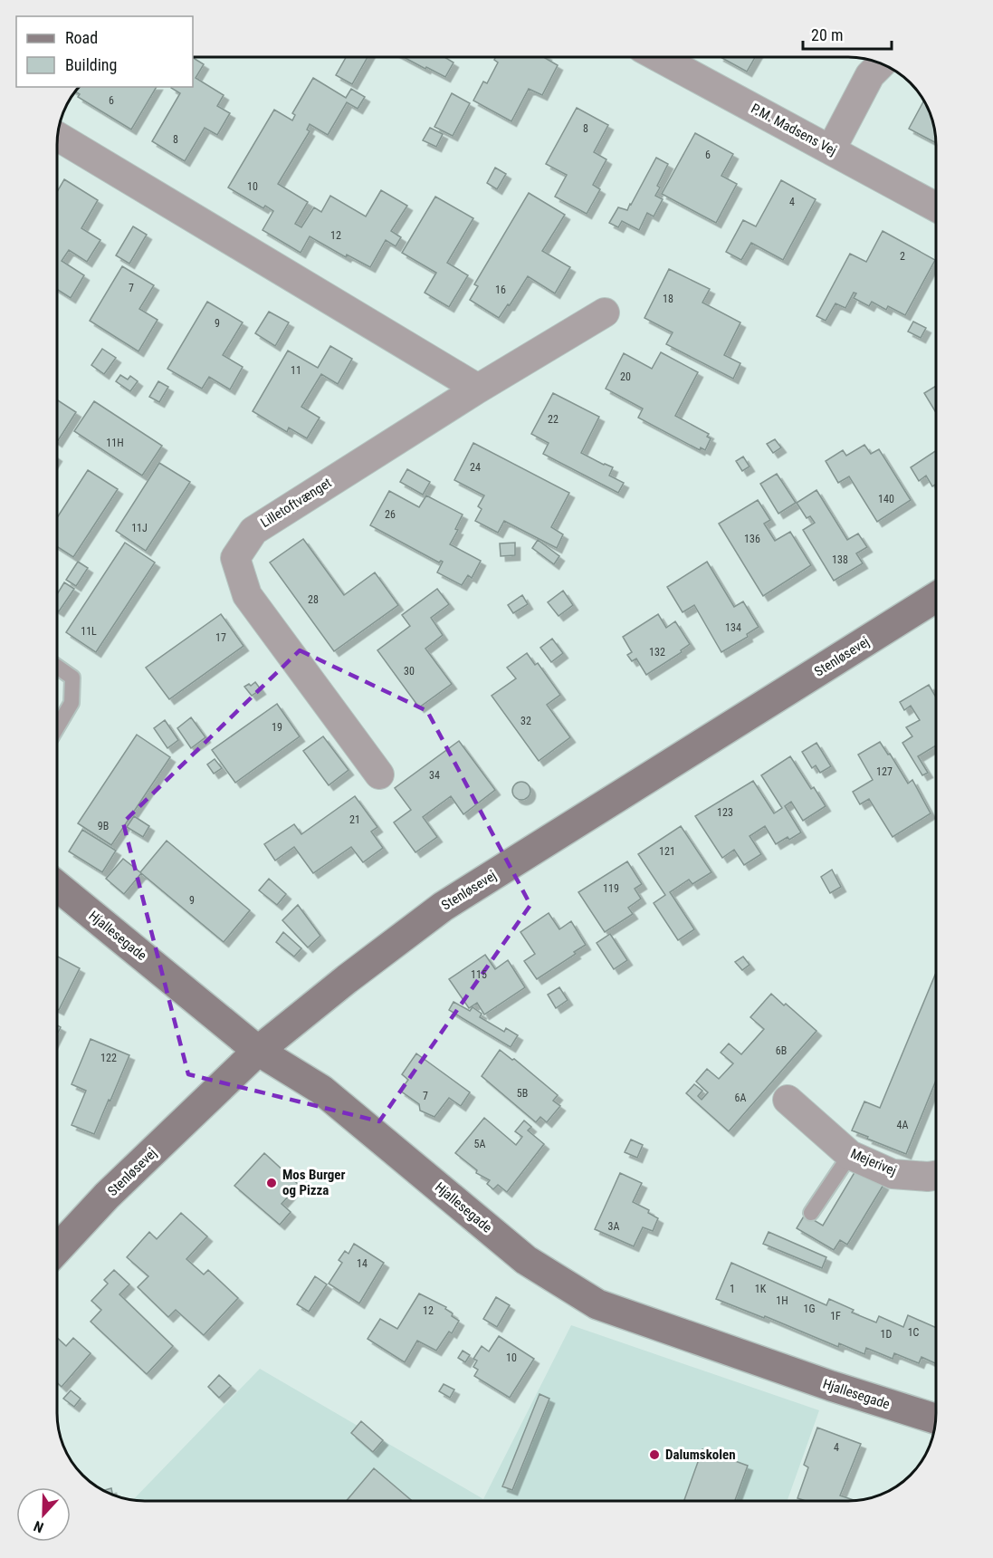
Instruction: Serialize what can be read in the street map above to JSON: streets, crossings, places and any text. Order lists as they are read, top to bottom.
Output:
{
  "streets": {
    "street": [
      "P.M. Madsens Vej",
      "Lilletoftvænget",
      "Stenløsevej",
      "Hjallesegade",
      "Mejerivej"
    ]
  },
  "crossings": [
    ["Stenløsevej", "Hjallesegade"]
  ],
  "places": ["Mos Burger og Pizza", "Dalumskolen"],
  "house_numbers": [
    "6",
    "8",
    "8",
    "6",
    "10",
    "4",
    "12",
    "2",
    "7",
    "16",
    "18",
    "9",
    "11",
    "20",
    "22",
    "11H",
    "24",
    "140",
    "26",
    "11J",
    "136",
    "138",
    "28",
    "134",
    "11L",
    "17",
    "132",
    "30",
    "32",
    "19",
    "127",
    "34",
    "123",
    "21",
    "9B",
    "121",
    "119",
    "9",
    "115",
    "6B",
    "122",
    "5B",
    "7",
    "6A",
    "4A",
    "5A",
    "3A",
    "14",
    "1",
    "1K",
    "1H",
    "1G",
    "12",
    "1F",
    "1C",
    "1D",
    "10",
    "4"
  ],
  "legend": ["Road", "Building"],
  "scale_bar": "20 m",
  "north": "bottom"
}
